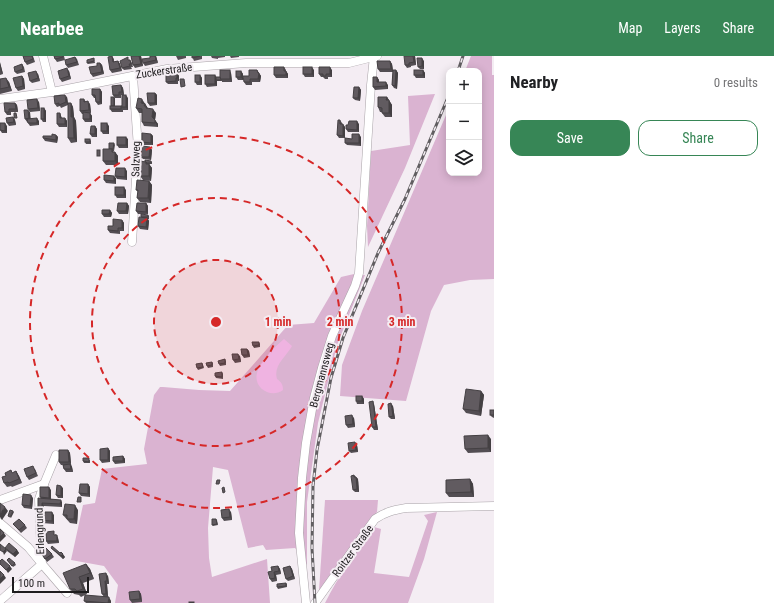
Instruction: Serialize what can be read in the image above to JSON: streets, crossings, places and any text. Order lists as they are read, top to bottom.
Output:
{
  "streets": {
    "street": [
      "Zuckerstraße",
      "Salzweg",
      "Bergmannsweg",
      "Erlengrund",
      "Roitzer Straße"
    ]
  },
  "crossings": [
    ["Zuckerstraße", "Salzweg"],
    ["Zuckerstraße", "Bergmannsweg"]
  ],
  "scale_bar": "100 m",
  "page": {
    "header": "Nearbee",
    "nav": ["Map", "Layers", "Share"],
    "heading": ["Nearby", "0 results"],
    "map_buttons": ["+", "−"],
    "buttons": ["Save", "Share"],
    "scale": "100 m"
  },
  "rings": ["1 min", "2 min", "3 min"]
}
